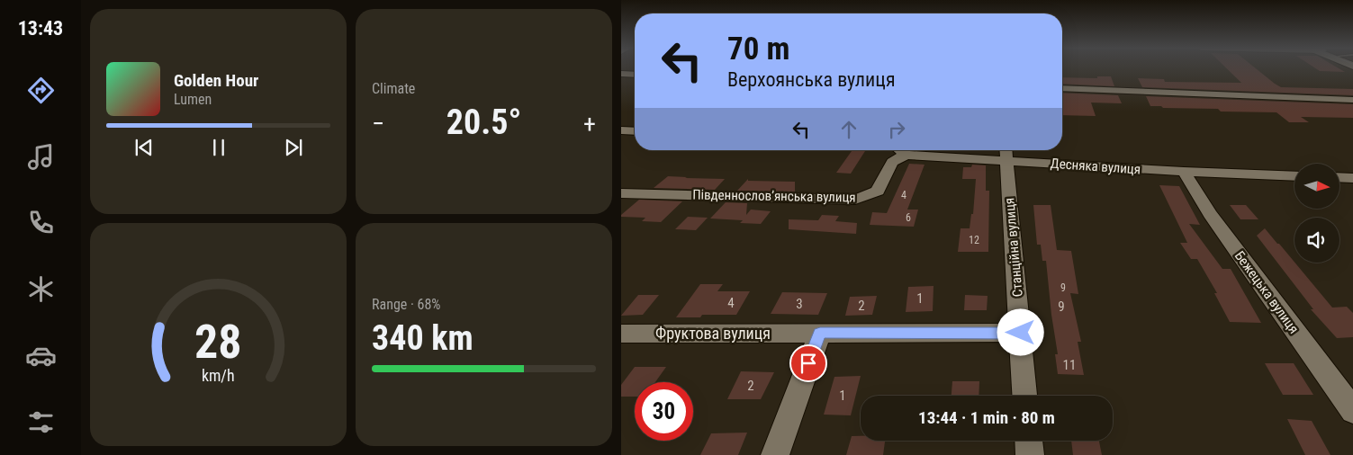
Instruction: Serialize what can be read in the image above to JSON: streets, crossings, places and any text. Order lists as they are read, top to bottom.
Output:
{
  "streets": {
    "street": [
      "Десняка вулиця",
      "Південнослов’янська вулиця",
      "Станційна вулиця",
      "Бежецька вулиця",
      "Фруктова вулиця"
    ]
  },
  "crossings": [
    ["Десняка вулиця", "Південнослов’янська вулиця"],
    ["Десняка вулиця", "Станційна вулиця"],
    ["Десняка вулиця", "Бежецька вулиця"],
    ["Станційна вулиця", "Фруктова вулиця"]
  ],
  "house_numbers": [
    "4",
    "6",
    "12",
    "9",
    "1",
    "4",
    "3",
    "2",
    "9",
    "11",
    "2",
    "1"
  ],
  "north": "right",
  "page": {
    "tabs": "13:43",
    "tile": [
      "Climate",
      ["Range · 68%", "340 km"]
    ],
    "turn": ["70 m", "Верхоянська вулиця"],
    "song": ["Golden Hour", "Lumen"],
    "heat": ["−", "20.5°", "+"],
    "limit": "30",
    "trip": "13:44 · 1 min · 80 m",
    "gauge": ["28", "km/h"]
  }
}
